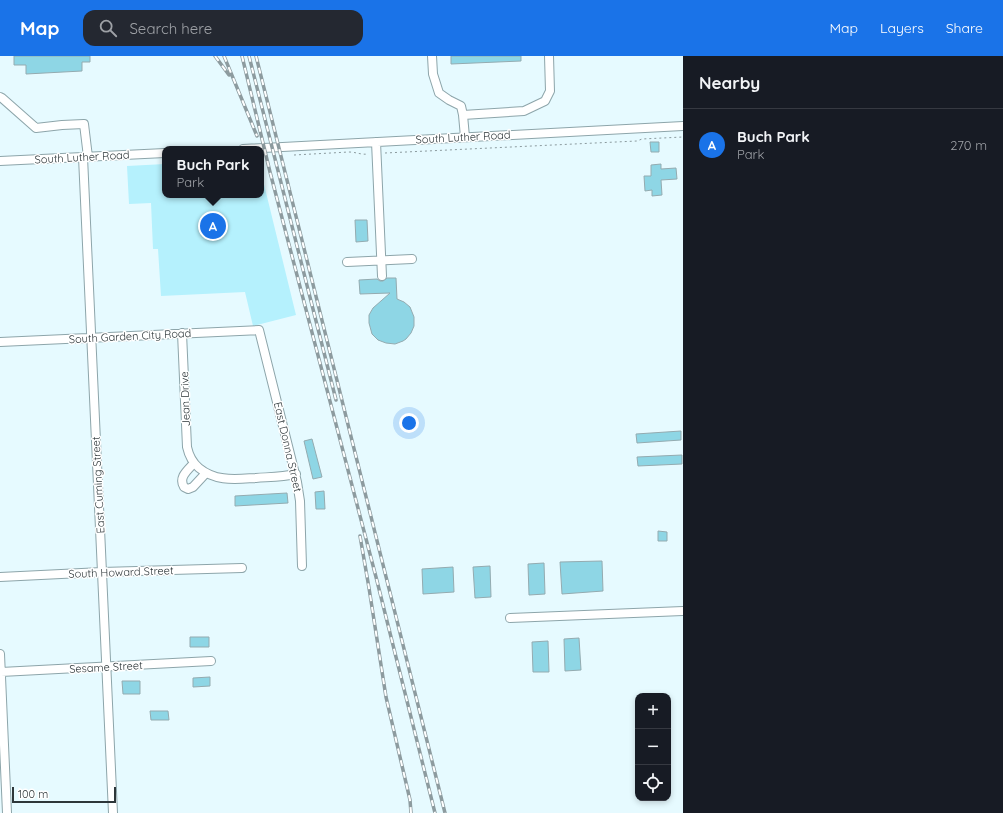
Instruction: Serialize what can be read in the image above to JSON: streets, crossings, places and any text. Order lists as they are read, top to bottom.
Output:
{
  "streets": {
    "street": [
      "South Luther Road",
      "South Garden City Road",
      "Jean Drive",
      "East Donna Street",
      "East Cuming Street",
      "South Howard Street",
      "Sesame Street"
    ]
  },
  "crossings": [
    ["South Luther Road", "East Cuming Street"],
    ["South Garden City Road", "Jean Drive"],
    ["South Garden City Road", "East Donna Street"],
    ["South Garden City Road", "East Cuming Street"],
    ["Jean Drive", "East Donna Street"],
    ["East Cuming Street", "South Howard Street"],
    ["East Cuming Street", "Sesame Street"]
  ],
  "scale_bar": "100 m",
  "page": {
    "header": "Map",
    "search": "Search here",
    "nav": ["Map", "Layers", "Share"],
    "heading": "Nearby",
    "list": [
      {
        "mark": "A",
        "name": "Buch Park",
        "note": "Park",
        "value": "270 m"
      }
    ],
    "popup": ["Buch Park", "Park"],
    "pins": "A",
    "map_buttons": ["+", "−"],
    "scale": "100 m"
  }
}
